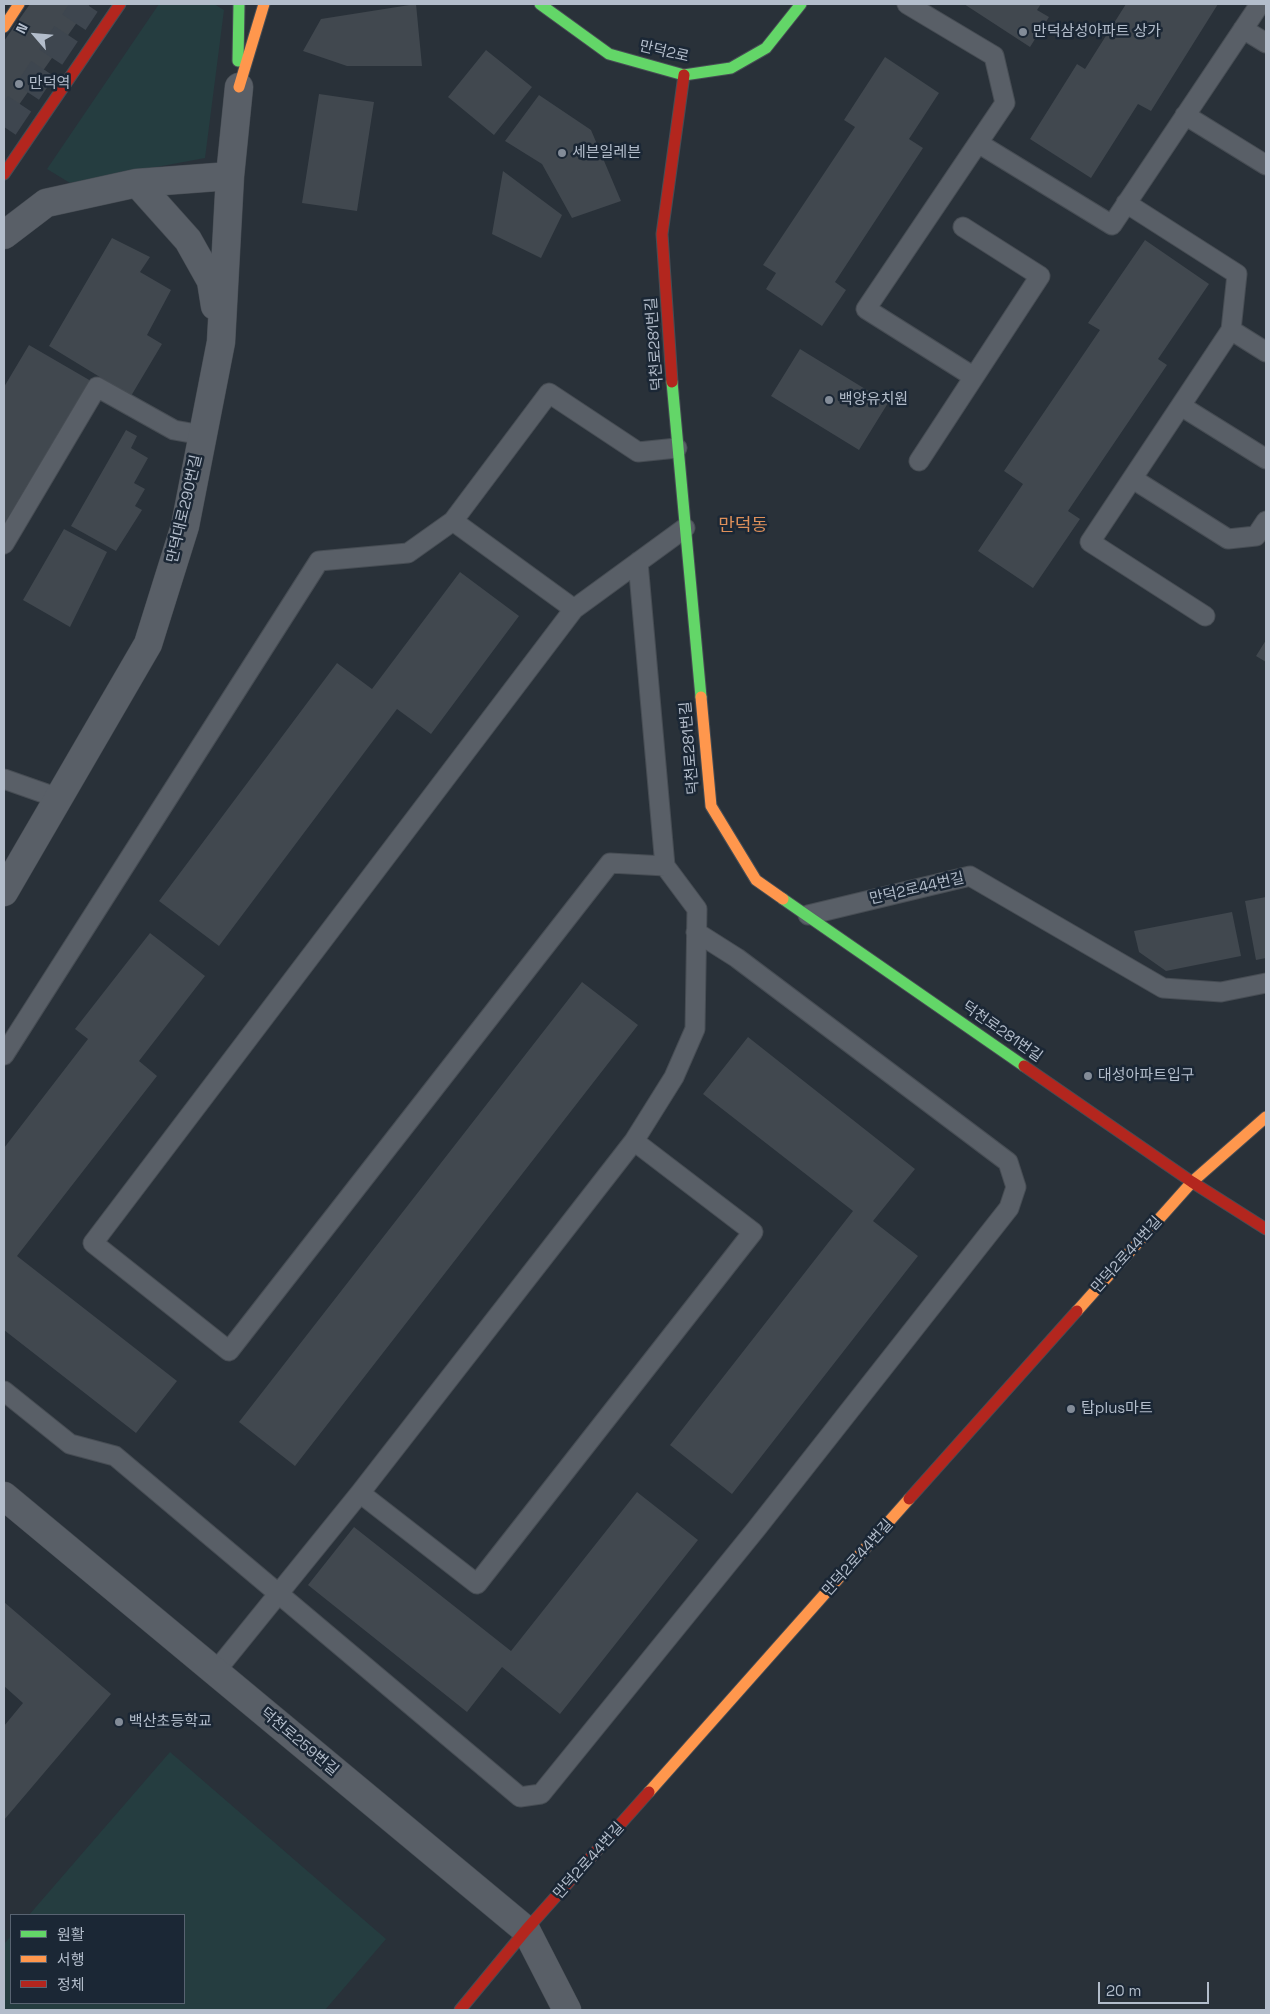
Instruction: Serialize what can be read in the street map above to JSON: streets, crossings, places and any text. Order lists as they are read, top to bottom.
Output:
{
  "streets": {
    "street": [
      "만덕2로",
      "덕천로281번길",
      "만덕대로290번길",
      "만덕2로44번길",
      "덕천로259번길"
    ]
  },
  "crossings": [
    ["만덕2로", "덕천로281번길"],
    ["덕천로281번길", "만덕2로44번길"],
    ["만덕2로44번길", "덕천로259번길"]
  ],
  "districts": ["만덕동"],
  "places": [
    "만덕삼성아파트 상가",
    "만덕역",
    "세븐일레븐",
    "백양유치원",
    "대성아파트입구",
    "탑plus마트",
    "백산초등학교"
  ],
  "legend": ["원활", "서행", "정체"],
  "scale_bar": "20 m",
  "north": "top left"
}
